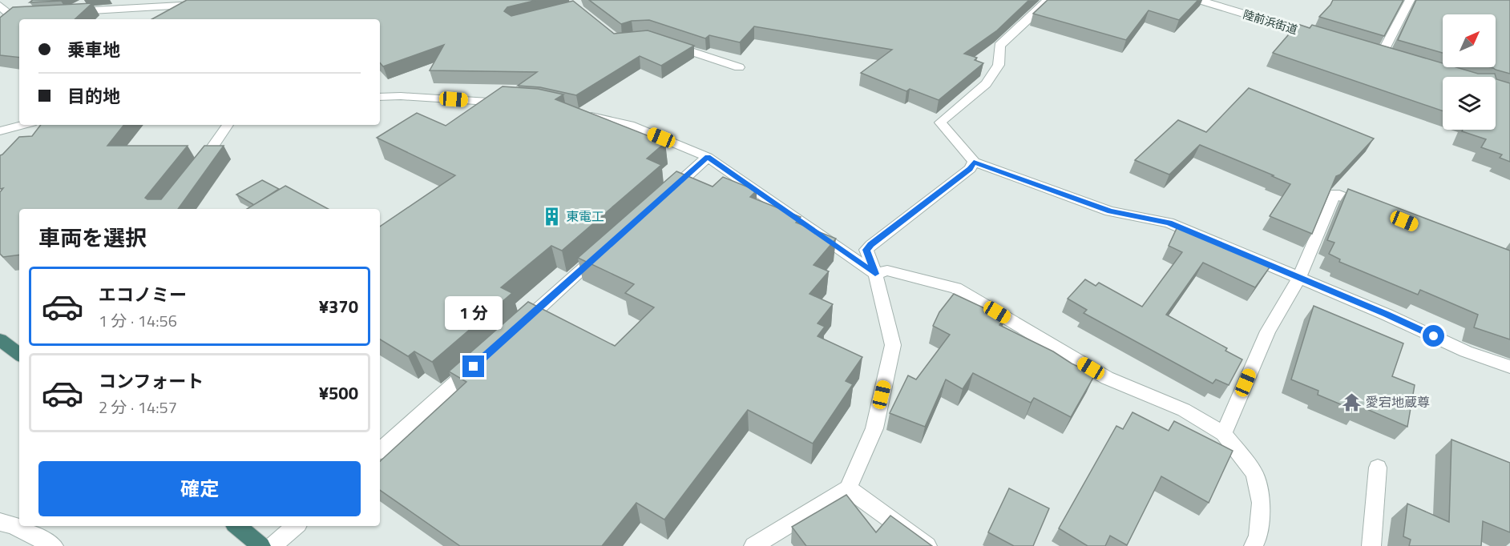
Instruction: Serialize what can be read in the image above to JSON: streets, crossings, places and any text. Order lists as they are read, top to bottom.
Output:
{
  "streets": {
    "street": ["陸前浜街道"]
  },
  "places": {
    "building": ["東電工"],
    "temple": ["愛宕地蔵尊"]
  },
  "north": "top right",
  "page": {
    "banner": ["乗車地", "目的地"],
    "heading": "車両を選択",
    "list": [
      {
        "name": "エコノミー",
        "note": "1 分 · 14:56",
        "value": "¥370"
      },
      {
        "name": "コンフォート",
        "note": "2 分 · 14:57",
        "value": "¥500"
      }
    ],
    "bubble": "1 分",
    "buttons": "確定"
  }
}
